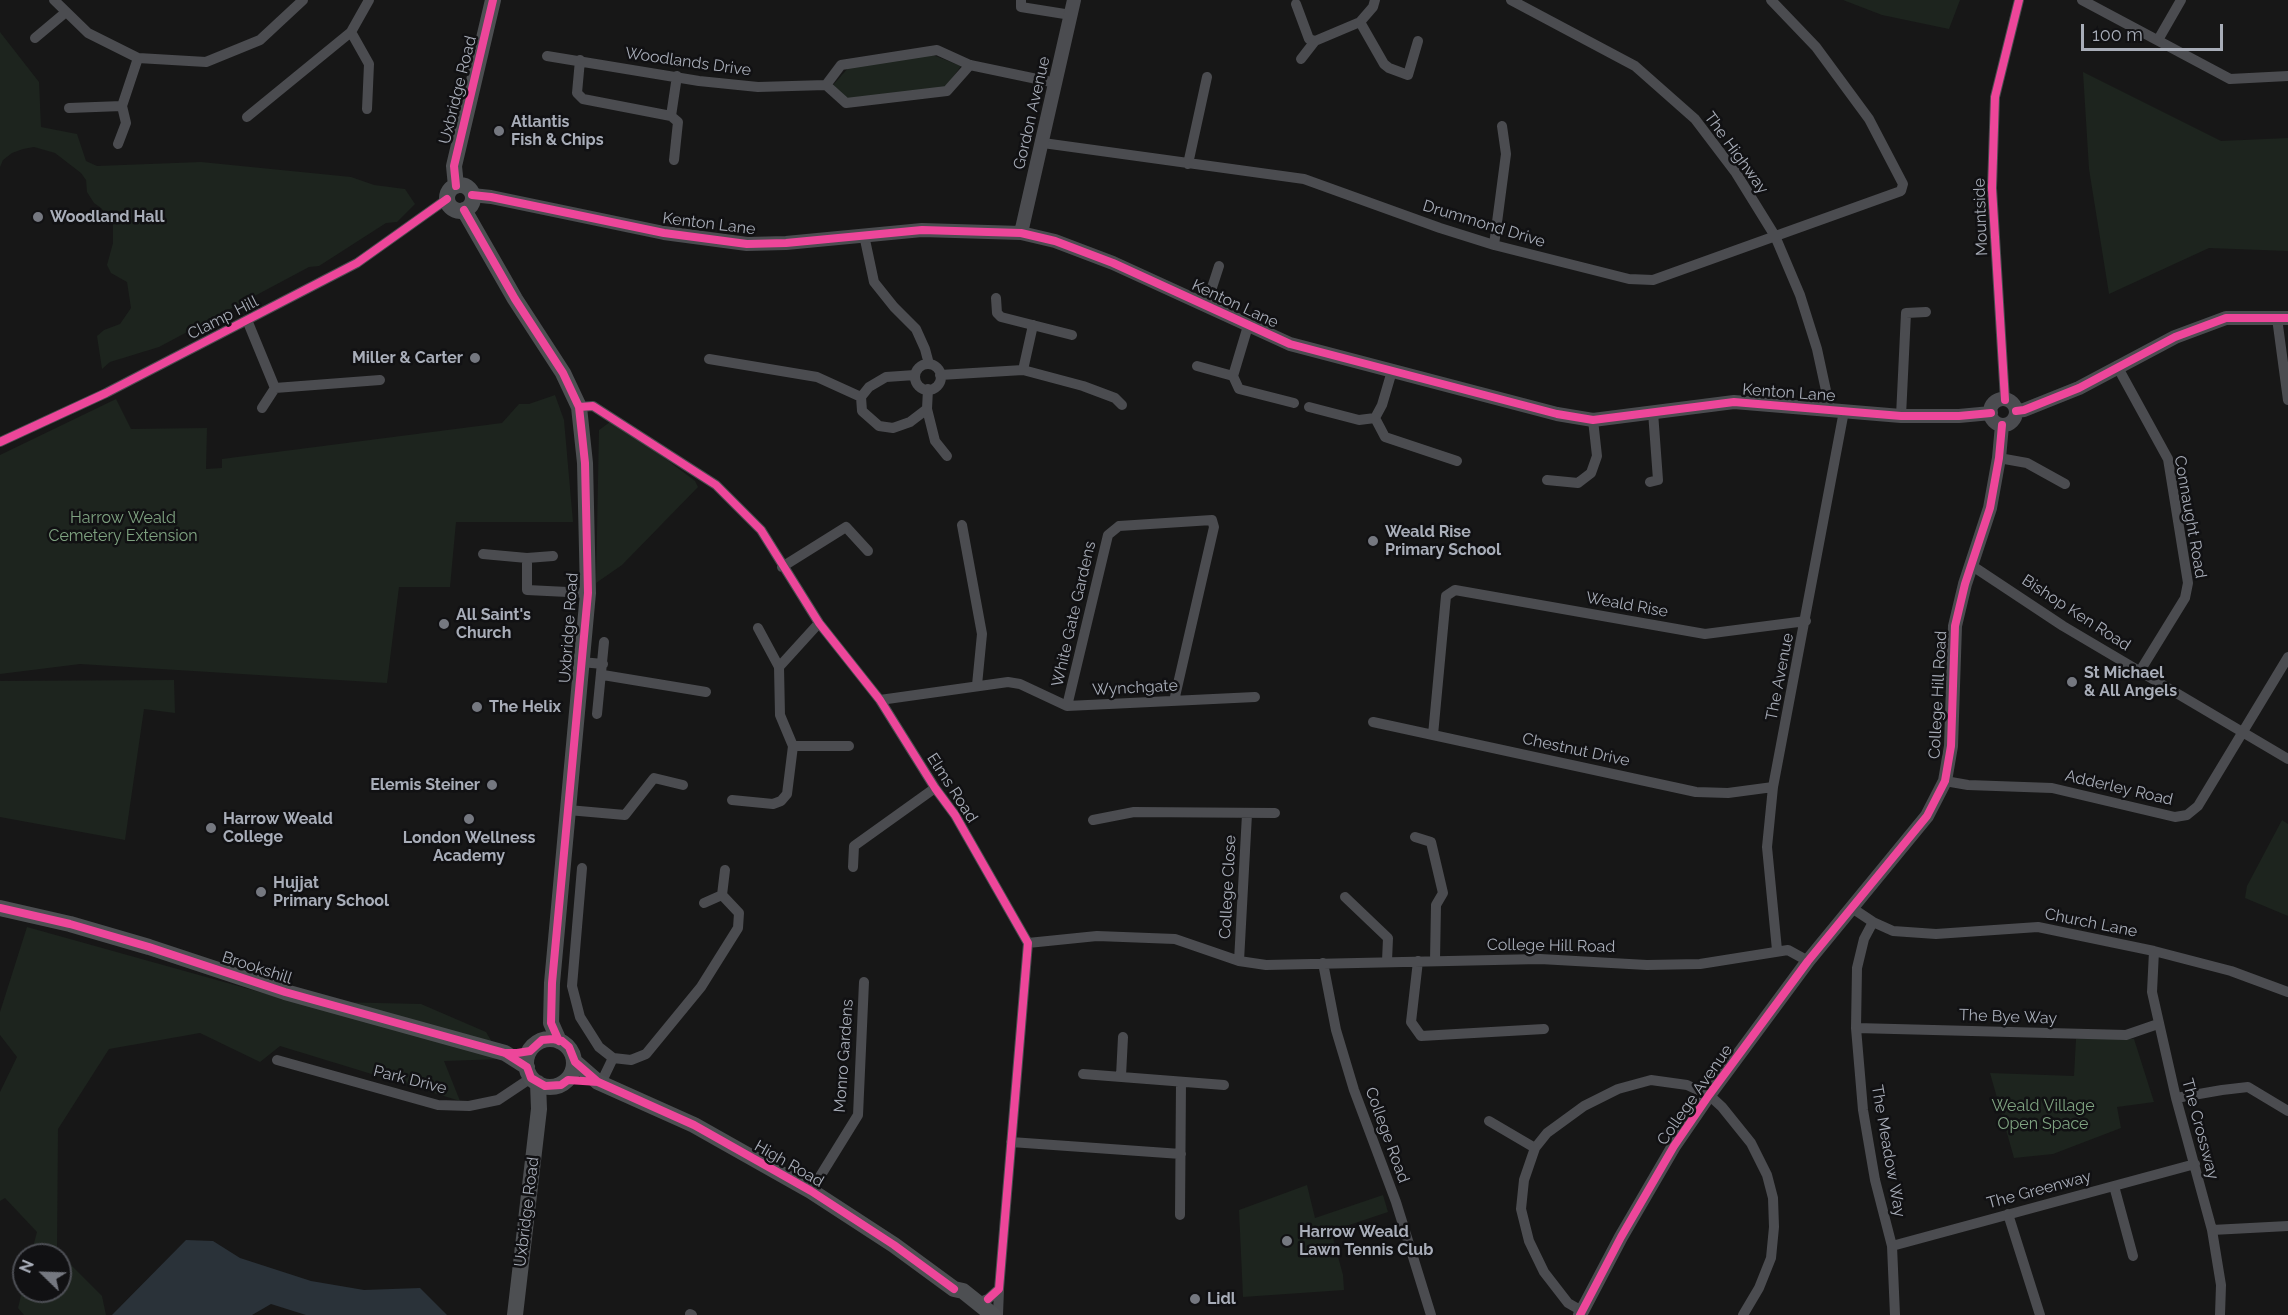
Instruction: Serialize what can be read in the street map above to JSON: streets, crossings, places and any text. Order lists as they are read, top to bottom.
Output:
{
  "streets": {
    "main road": ["Uxbridge Road", "Brookshill", "High Road"],
    "street": [
      "Woodlands Drive",
      "Gordon Avenue",
      "The Highway",
      "Mountside",
      "Kenton Lane",
      "Drummond Drive",
      "Clamp Hill",
      "Connaught Road",
      "Weald Rise",
      "Bishop Ken Road",
      "White Gate Gardens",
      "The Avenue",
      "Wynchgate",
      "College Hill Road",
      "Chestnut Drive",
      "Elms Road",
      "Adderley Road",
      "College Close",
      "Church Lane",
      "The Bye Way",
      "Monro Gardens",
      "Park Drive",
      "College Avenue",
      "The Crossway",
      "College Road",
      "The Meadow Way",
      "The Greenway"
    ]
  },
  "crossings": [
    ["Uxbridge Road", "Kenton Lane"],
    ["Uxbridge Road", "Clamp Hill"],
    ["Uxbridge Road", "Elms Road"],
    ["Uxbridge Road", "Brookshill"],
    ["Uxbridge Road", "Park Drive"],
    ["Uxbridge Road", "High Road"],
    ["Gordon Avenue", "Kenton Lane"],
    ["Gordon Avenue", "Drummond Drive"],
    ["The Highway", "Kenton Lane"],
    ["The Highway", "Drummond Drive"],
    ["The Highway", "The Avenue"],
    ["Mountside", "Kenton Lane"],
    ["Mountside", "College Hill Road"],
    ["Kenton Lane", "The Avenue"],
    ["Kenton Lane", "College Hill Road"],
    ["Connaught Road", "Bishop Ken Road"],
    ["Weald Rise", "The Avenue"],
    ["Weald Rise", "Chestnut Drive"],
    ["Bishop Ken Road", "College Hill Road"],
    ["Bishop Ken Road", "Adderley Road"],
    ["White Gate Gardens", "Wynchgate"],
    ["The Avenue", "College Hill Road"],
    ["The Avenue", "Chestnut Drive"],
    ["Wynchgate", "Elms Road"],
    ["College Hill Road", "Elms Road"],
    ["College Hill Road", "Adderley Road"],
    ["College Hill Road", "College Close"],
    ["College Hill Road", "Church Lane"],
    ["College Hill Road", "College Avenue"],
    ["College Hill Road", "College Road"],
    ["Church Lane", "The Crossway"],
    ["Church Lane", "The Meadow Way"],
    ["Brookshill", "Park Drive"],
    ["Brookshill", "High Road"],
    ["The Bye Way", "The Crossway"],
    ["The Bye Way", "The Meadow Way"],
    ["Monro Gardens", "High Road"],
    ["Park Drive", "High Road"],
    ["The Crossway", "The Greenway"],
    ["The Meadow Way", "The Greenway"]
  ],
  "parks": ["Harrow Weald Cemetery Extension", "Weald Village Open Space"],
  "places": [
    "Atlantis Fish & Chips",
    "Woodland Hall",
    "Miller & Carter",
    "Weald Rise Primary School",
    "All Saint's Church",
    "St Michael & All Angels",
    "The Helix",
    "Elemis Steiner",
    "London Wellness Academy",
    "Harrow Weald College",
    "Hujjat Primary School",
    "Harrow Weald Lawn Tennis Club",
    "Lidl"
  ],
  "scale_bar": "100 m",
  "north": "top left"
}
